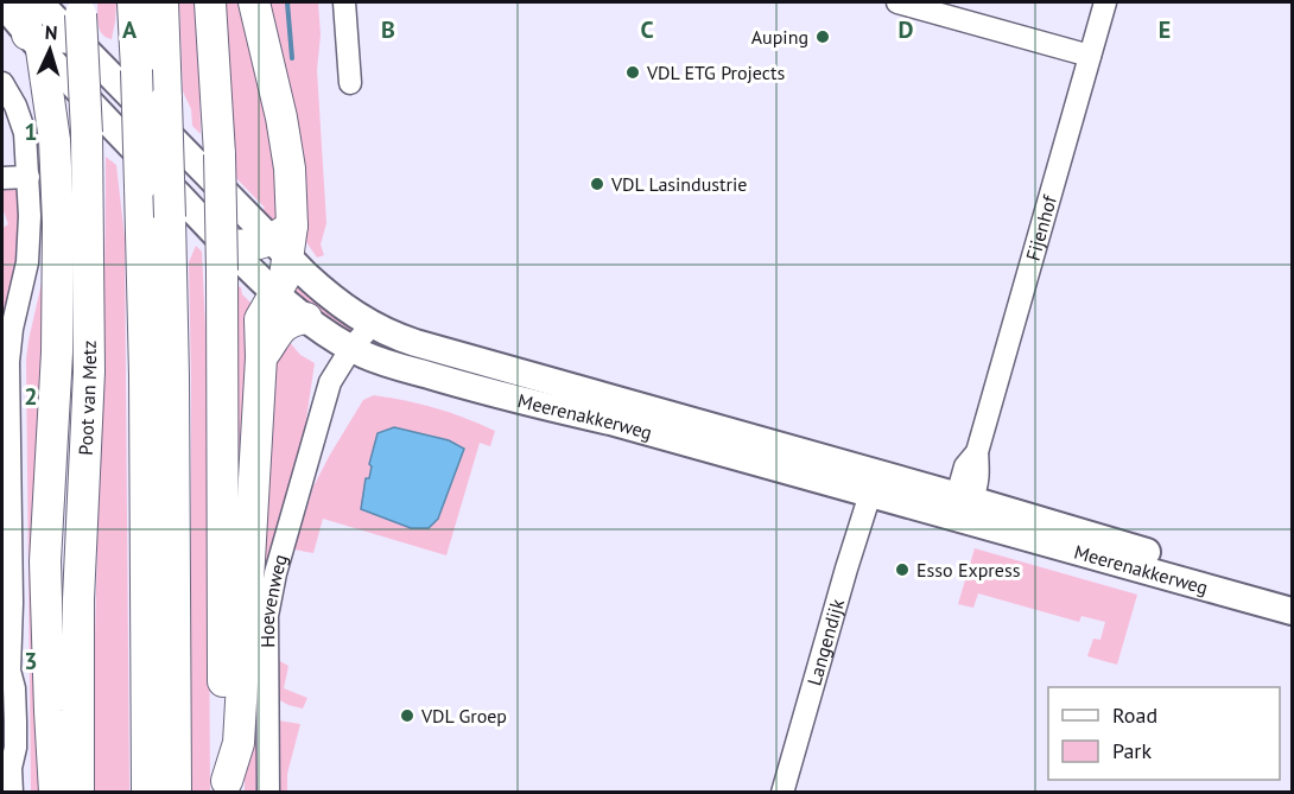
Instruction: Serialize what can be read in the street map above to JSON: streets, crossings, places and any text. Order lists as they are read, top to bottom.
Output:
{
  "streets": {
    "highway": ["Poot van Metz"],
    "main road": ["Meerenakkerweg"],
    "street": ["Fijenhof", "Hoevenweg", "Langendijk"]
  },
  "crossings": [
    ["Fijenhof", "Meerenakkerweg"],
    ["Poot van Metz", "Meerenakkerweg"],
    ["Meerenakkerweg", "Hoevenweg"],
    ["Meerenakkerweg", "Langendijk"]
  ],
  "places": [
    "Auping",
    "VDL ETG Projects",
    "VDL Lasindustrie",
    "Esso Express",
    "VDL Groep"
  ],
  "legend": ["Road", "Park"],
  "north": "top",
  "grid": {
    "columns": [
      "A",
      "B",
      "C",
      "D",
      "E"
    ],
    "rows": ["1", "2", "3"]
  }
}
